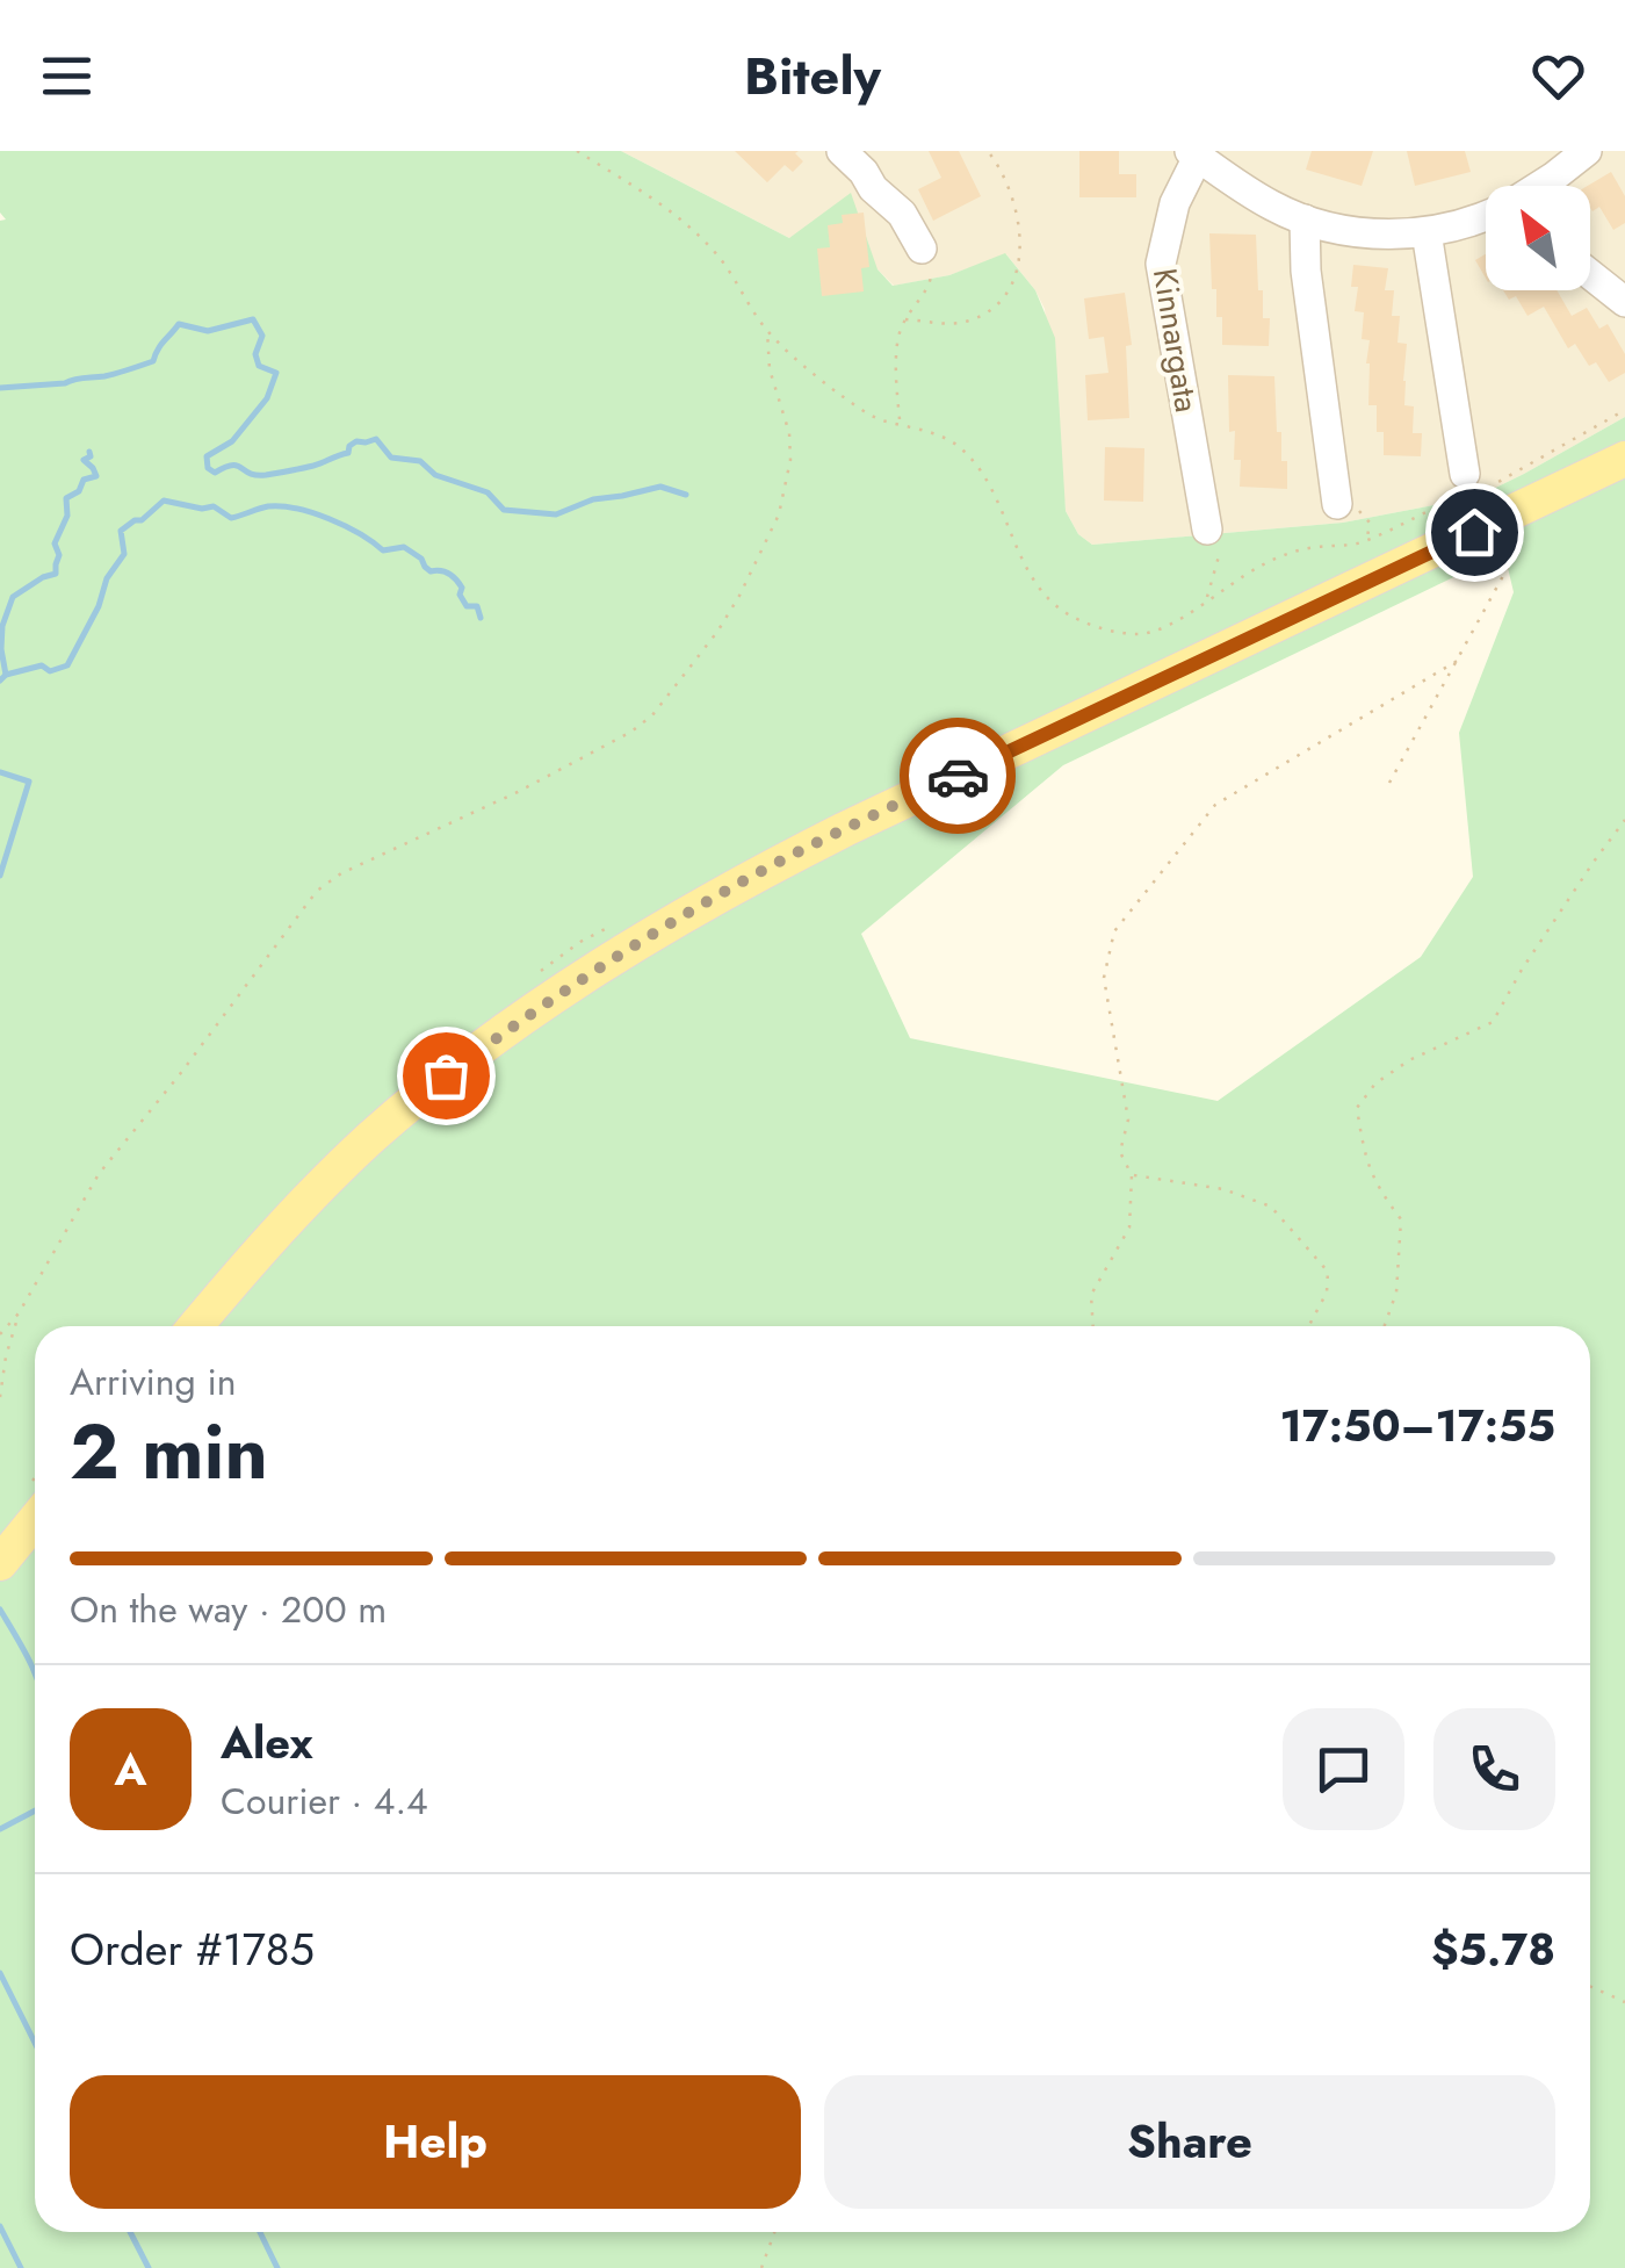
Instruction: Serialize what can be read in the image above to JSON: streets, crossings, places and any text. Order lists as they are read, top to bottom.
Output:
{
  "streets": {
    "street": ["Kinnargata"]
  },
  "north": "top left",
  "page": {
    "header": "Bitely",
    "heading": ["2 min", "Arriving in", "17:50–17:55"],
    "panel": [
      "Alex",
      "Courier · 4.4",
      "Order #1785",
      "$5.78"
    ],
    "bar": "On the way · 200 m",
    "round": "A",
    "buttons": ["Help", "Share"]
  }
}
